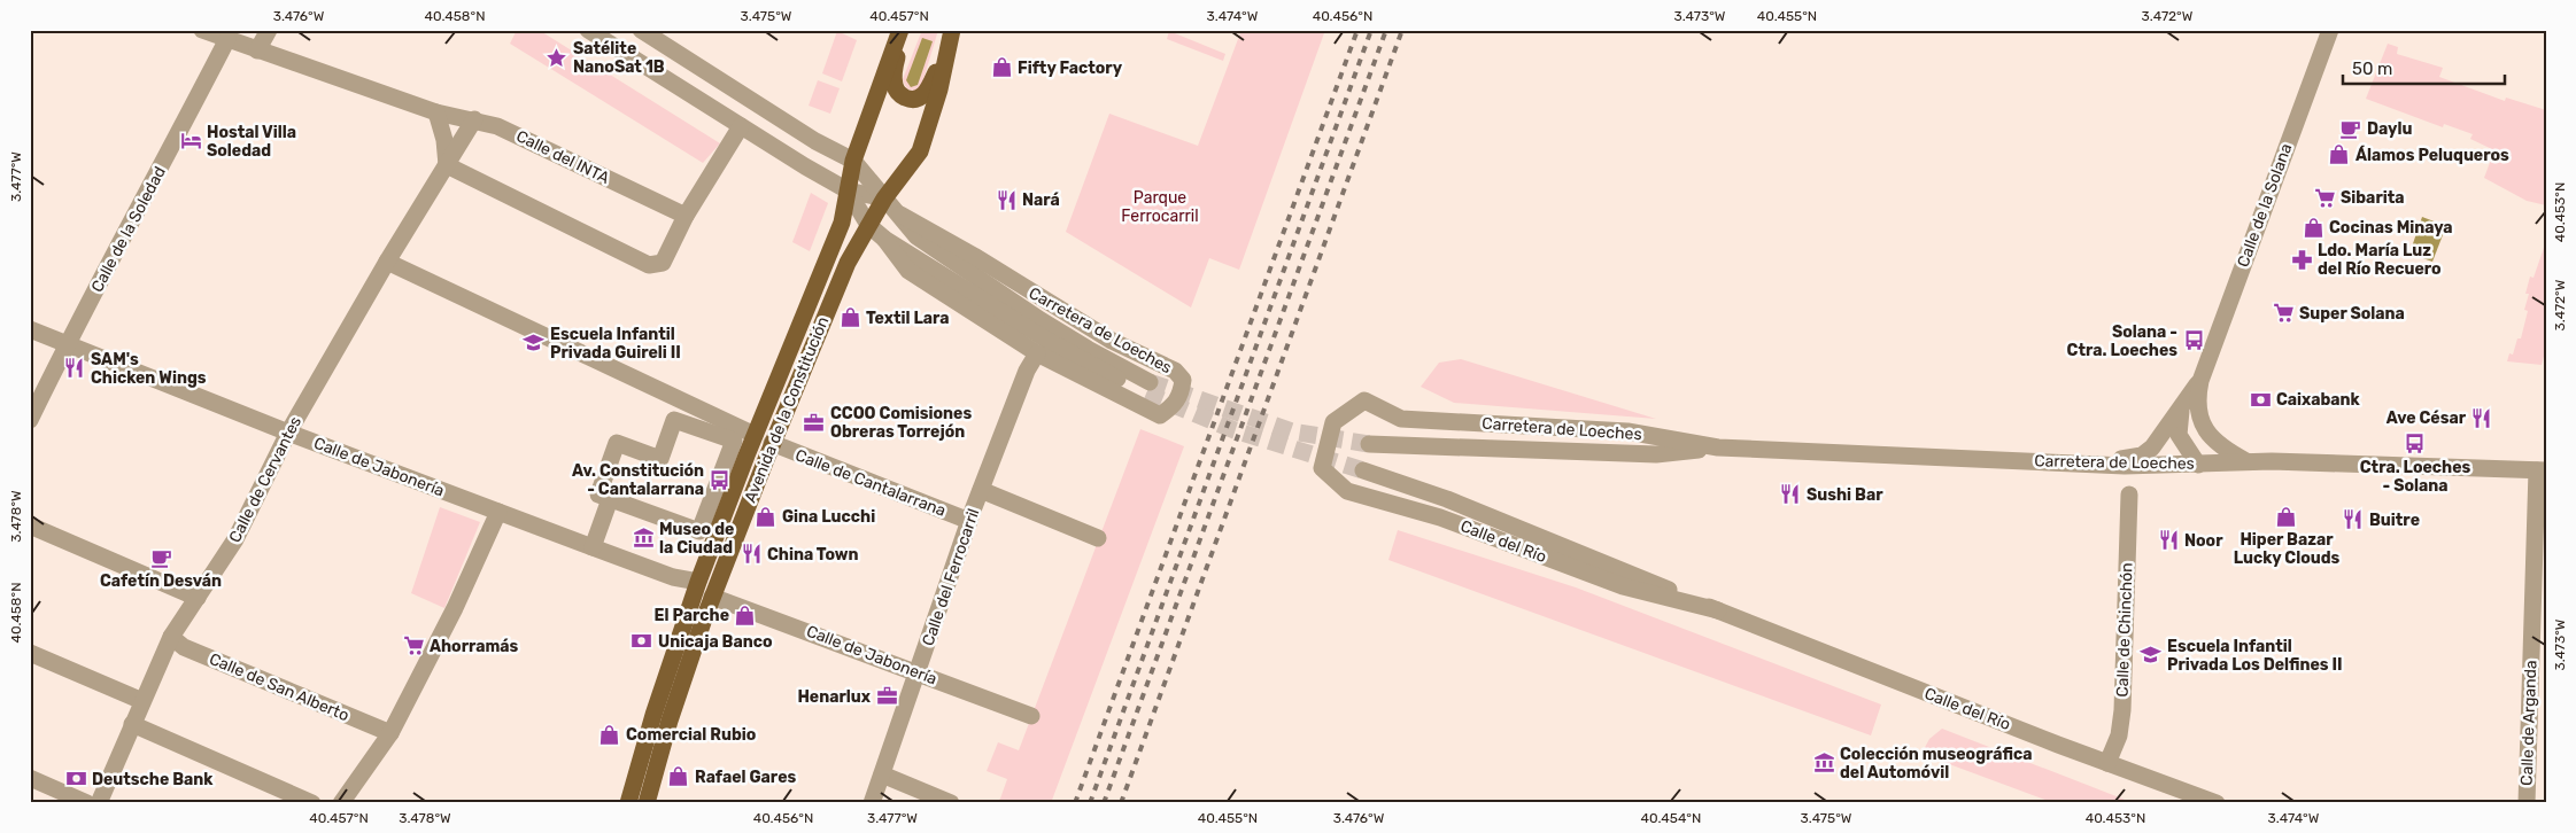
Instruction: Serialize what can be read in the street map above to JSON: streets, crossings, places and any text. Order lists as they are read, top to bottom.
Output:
{
  "streets": {
    "main road": ["Avenida de la Constitución"],
    "street": [
      "Calle del INTA",
      "Calle de la Solana",
      "Calle de la Soledad",
      "Carretera de Loeches",
      "Calle de Jabonería",
      "Calle de Cervantes",
      "Calle de Cantalarrana",
      "Calle del Río",
      "Calle del Ferrocarril",
      "Calle de Chinchón",
      "Calle de San Alberto",
      "Calle de Arganda"
    ]
  },
  "crossings": [
    ["Calle del INTA", "Calle de la Soledad"],
    ["Calle del INTA", "Calle de Cervantes"],
    ["Calle de la Soledad", "Calle de Jabonería"],
    ["Carretera de Loeches", "Avenida de la Constitución"],
    ["Carretera de Loeches", "Calle del Río"],
    ["Carretera de Loeches", "Calle del Ferrocarril"],
    ["Carretera de Loeches", "Calle de Arganda"],
    ["Avenida de la Constitución", "Calle de Jabonería"],
    ["Avenida de la Constitución", "Calle de Cantalarrana"],
    ["Calle de Jabonería", "Calle de Cervantes"],
    ["Calle de Jabonería", "Calle del Ferrocarril"],
    ["Calle de Cervantes", "Calle de San Alberto"],
    ["Calle de Cantalarrana", "Calle del Ferrocarril"],
    ["Calle del Río", "Calle de Chinchón"]
  ],
  "parks": ["Parque Ferrocarril"],
  "places": {
    "place": ["Satélite NanoSat 1B"],
    "shop": [
      "Fifty Factory",
      "Álamos Peluqueros",
      "Cocinas Minaya",
      "Textil Lara",
      "Gina Lucchi",
      "Hiper Bazar Lucky Clouds",
      "El Parche",
      "Comercial Rubio",
      "Rafael Gares"
    ],
    "cafe": ["Daylu", "Cafetín Desván"],
    "hotel": ["Hostal Villa Soledad"],
    "supermarket": ["Sibarita", "Super Solana", "Ahorramás"],
    "restaurant": [
      "Nará",
      "SAM's Chicken Wings",
      "Ave César",
      "Sushi Bar",
      "Buitre",
      "Noor",
      "China Town"
    ],
    "pharmacy": ["Ldo. María Luz del Río Recuero"],
    "bus stop": ["Solana - Ctra. Loeches", "Ctra. Loeches - Solana", "Av. Constitución - Cantalarrana"],
    "school or university": ["Escuela Infantil Privada Guireli II", "Escuela Infantil Privada Los Delfines II"],
    "bank": ["Caixabank", "Unicaja Banco", "Deutsche Bank"],
    "office": ["CCOO Comisiones Obreras Torrejón", "Henarlux"],
    "museum": ["Museo de la Ciudad", "Colección museográfica del Automóvil"]
  },
  "scale_bar": "50 m",
  "coordinates": [
    "3.476°W",
    "40.458°N",
    "3.475°W",
    "40.457°N",
    "3.474°W",
    "40.456°N",
    "3.473°W",
    "40.455°N",
    "3.472°W",
    "3.477°W",
    "40.453°N",
    "3.478°W",
    "40.454°N"
  ]
}
